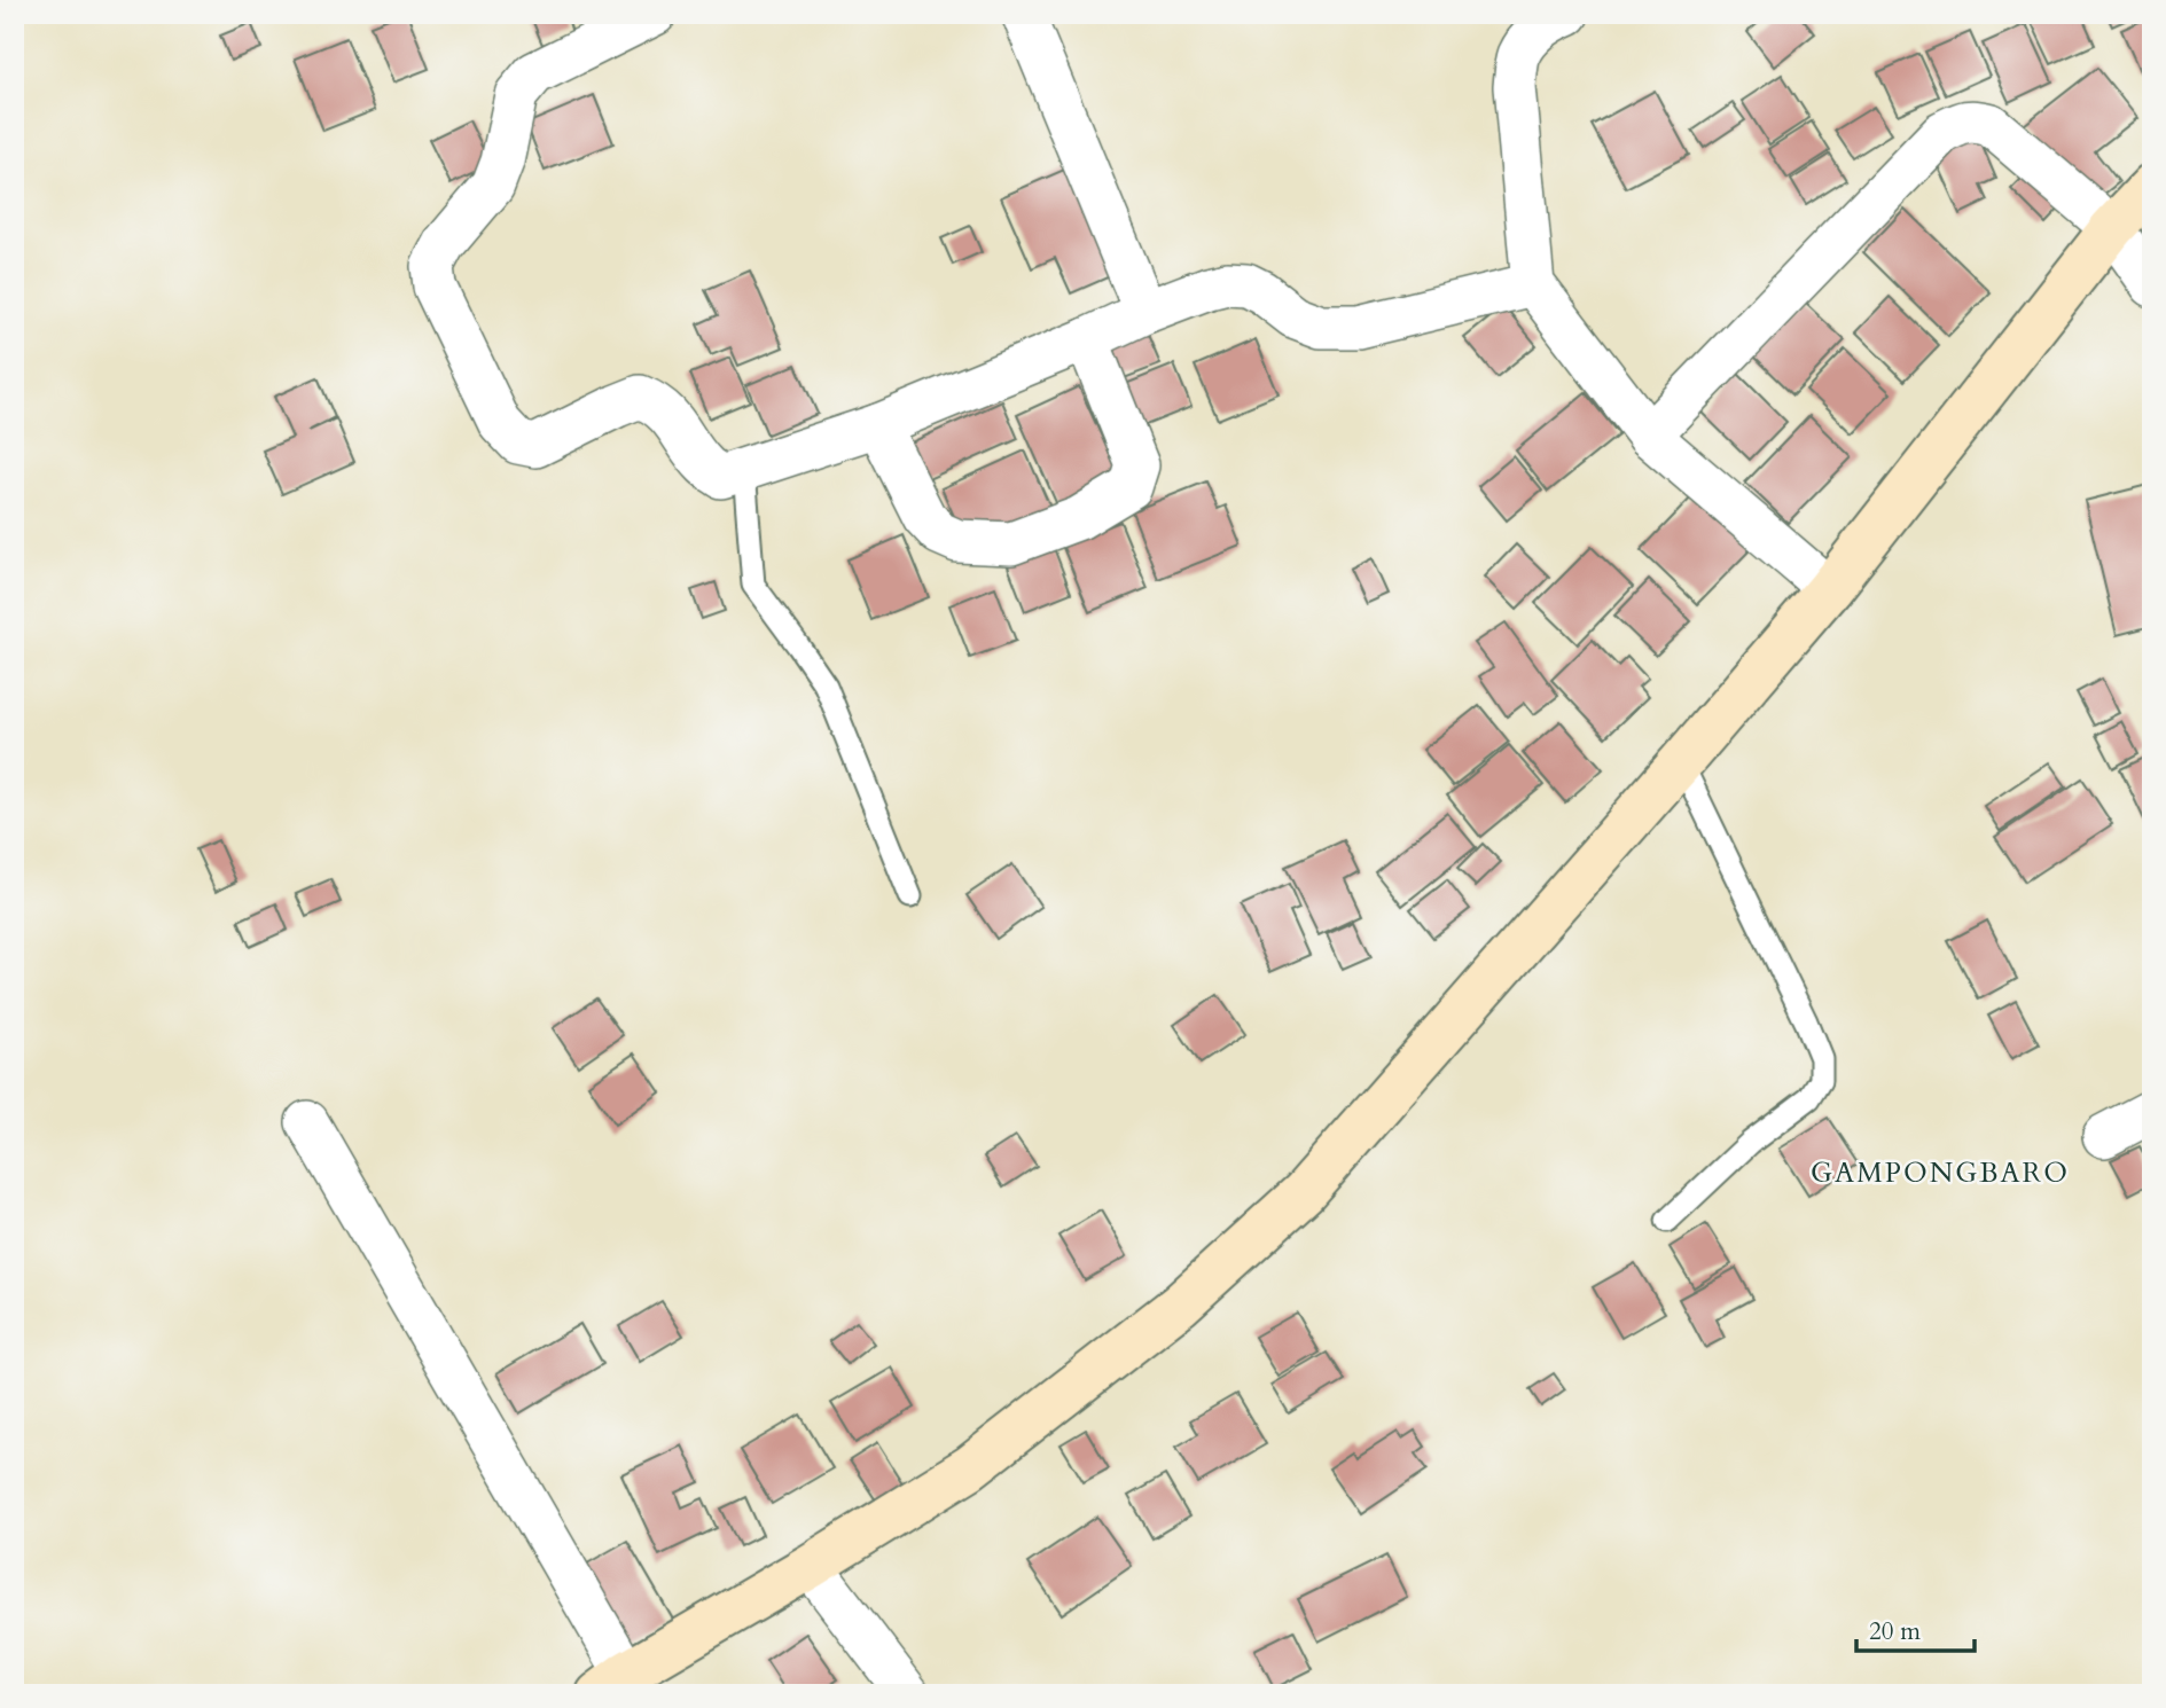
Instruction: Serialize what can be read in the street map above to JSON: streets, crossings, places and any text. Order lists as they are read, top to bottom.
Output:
{
  "districts": ["GAMPONGBARO"],
  "scale_bar": "20 m"
}
